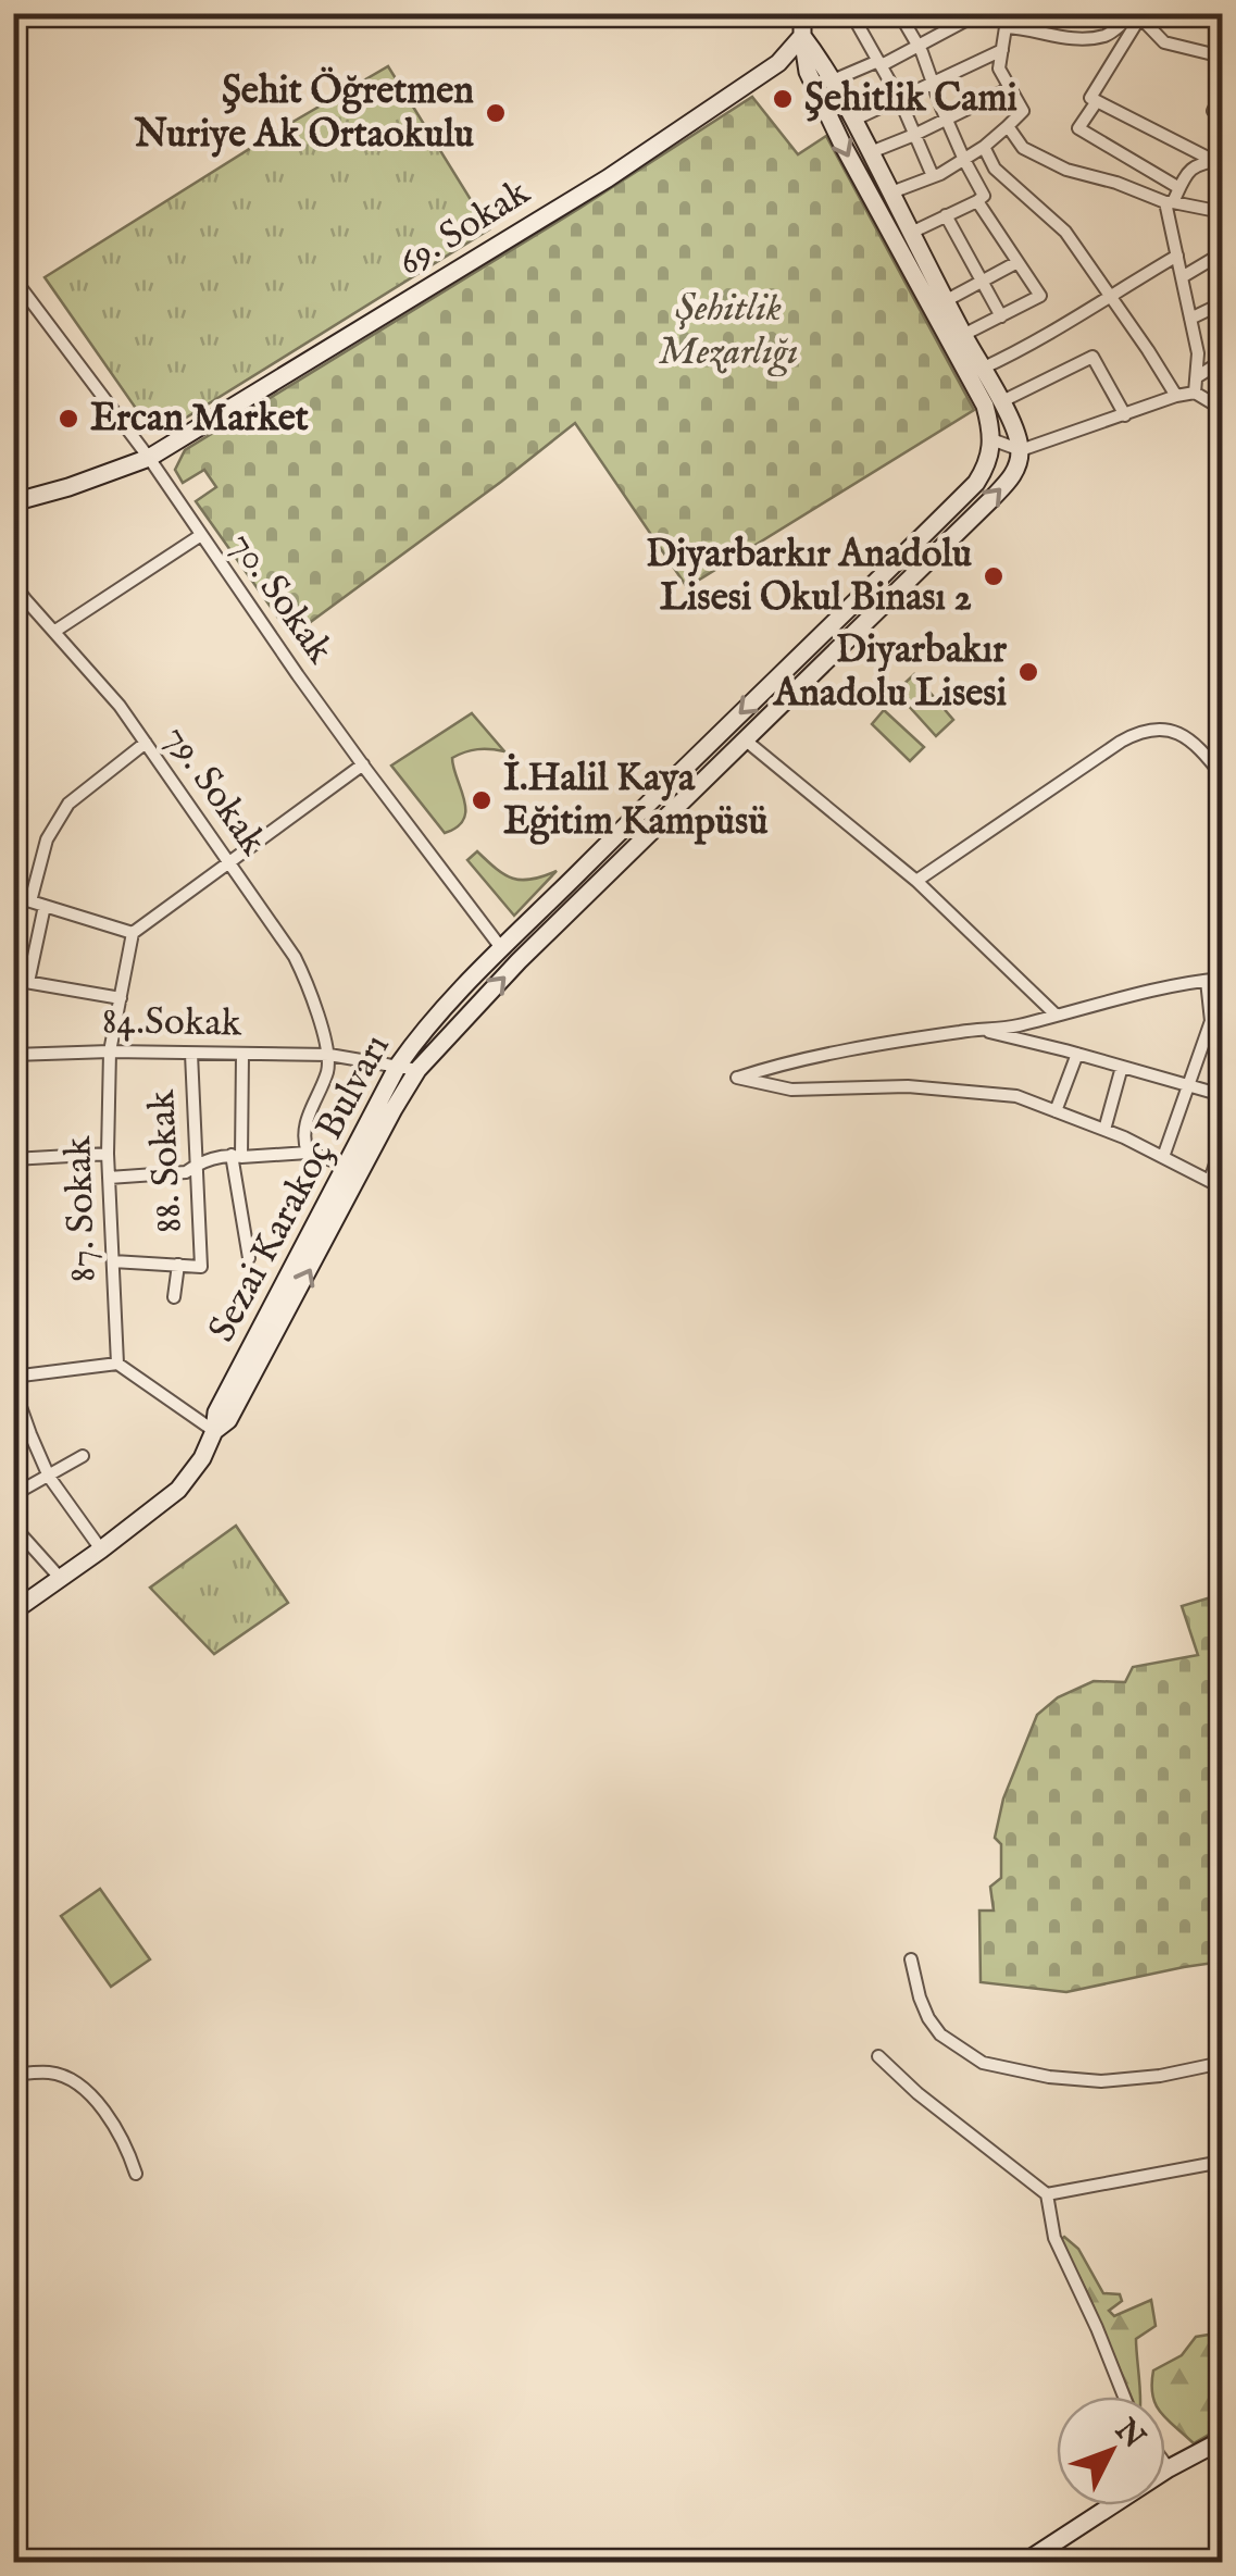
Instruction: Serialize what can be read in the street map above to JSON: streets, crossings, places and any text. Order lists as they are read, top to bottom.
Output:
{
  "streets": {
    "street": [
      "69. Sokak",
      "70. Sokak",
      "79. Sokak",
      "84.Sokak",
      "88. Sokak",
      "Sezai Karakoç Bulvarı",
      "87. Sokak"
    ]
  },
  "crossings": [
    ["69. Sokak", "70. Sokak"],
    ["70. Sokak", "Sezai Karakoç Bulvarı"],
    ["79. Sokak", "84.Sokak"],
    ["84.Sokak", "88. Sokak"],
    ["84.Sokak", "Sezai Karakoç Bulvarı"],
    ["84.Sokak", "87. Sokak"]
  ],
  "parks": ["Şehitlik Mezarlığı"],
  "places": [
    "Şehitlik Cami",
    "Şehit Öğretmen Nuriye Ak Ortaokulu",
    "Ercan Market",
    "Diyarbarkır Anadolu Lisesi Okul Binası 2",
    "Diyarbakır Anadolu Lisesi",
    "İ.Halil Kaya Eğitim Kampüsü"
  ],
  "north": "top right"
}
